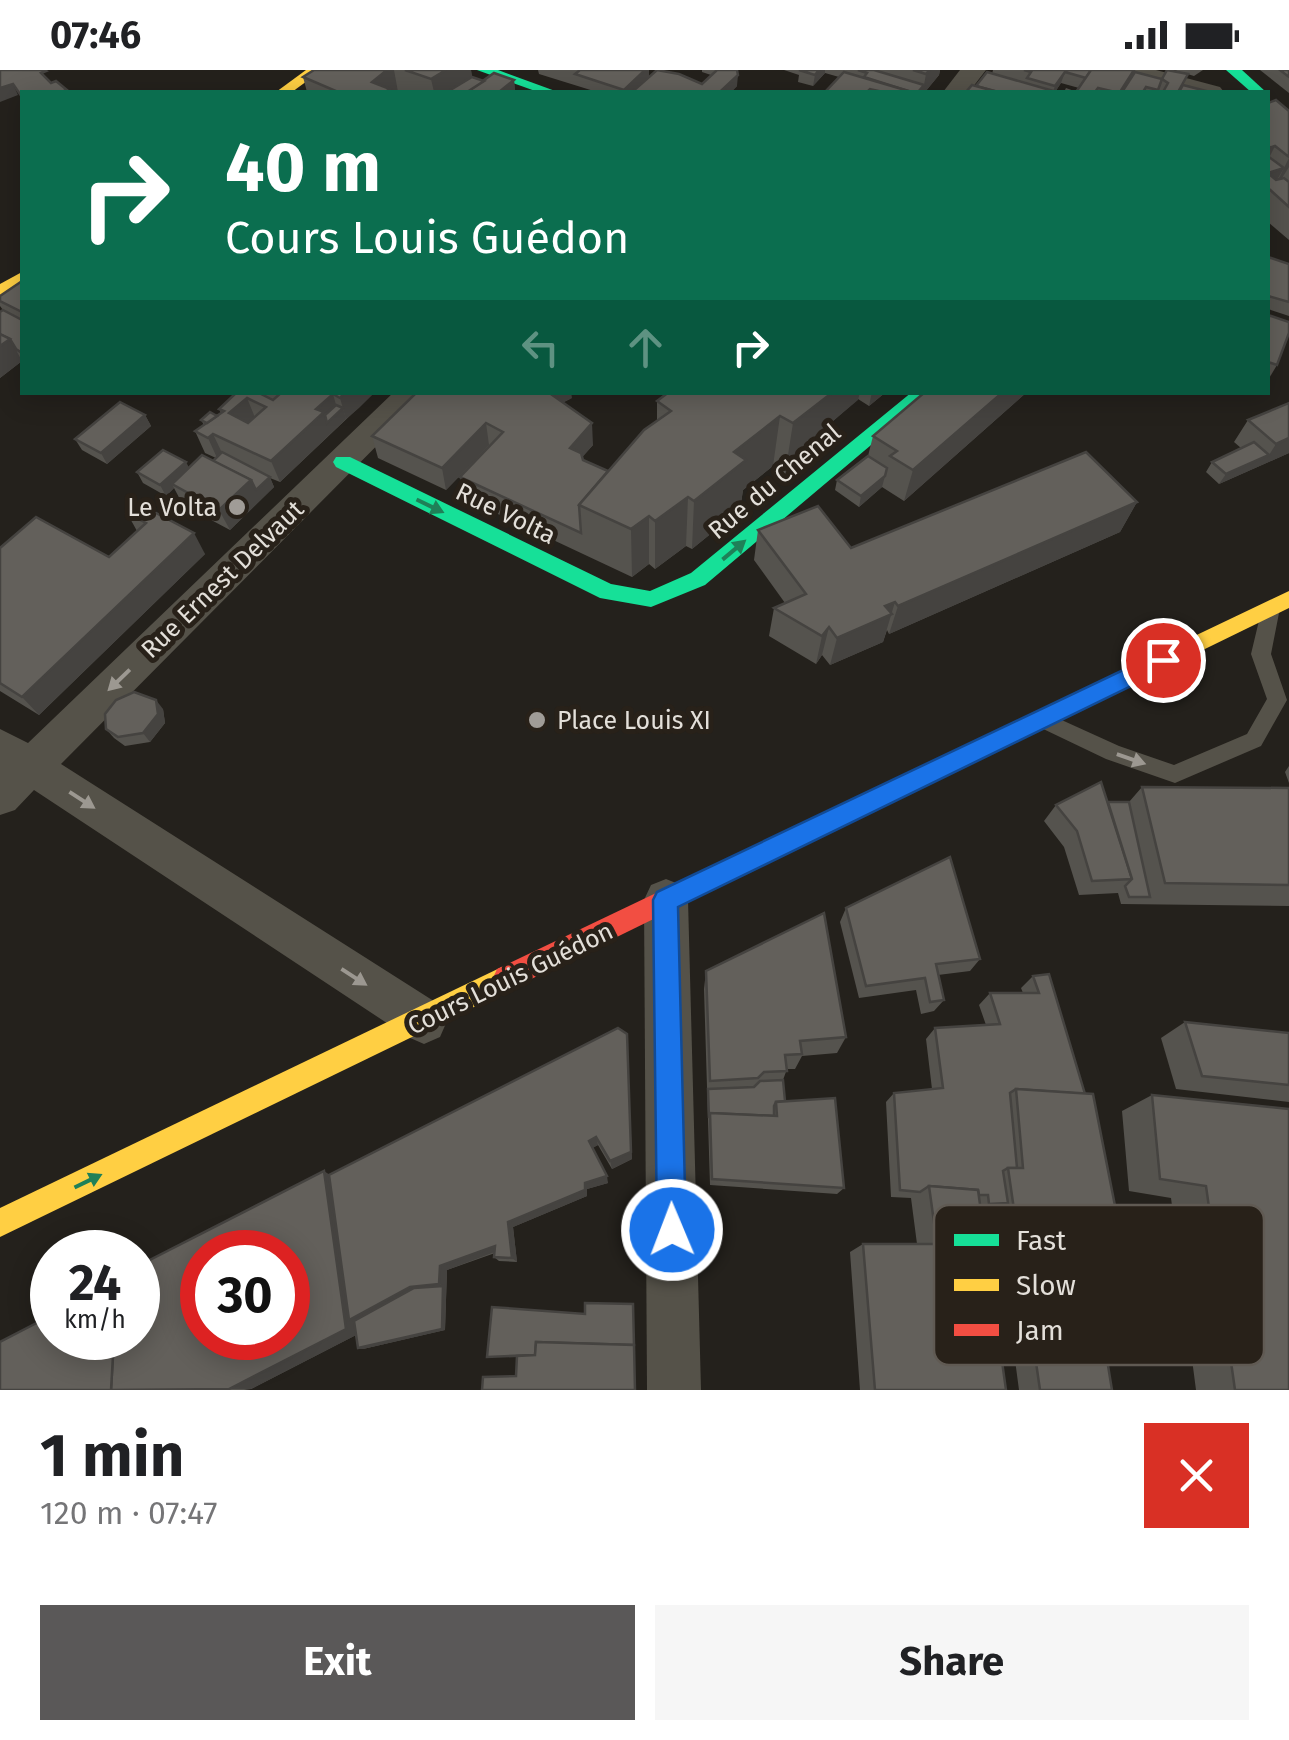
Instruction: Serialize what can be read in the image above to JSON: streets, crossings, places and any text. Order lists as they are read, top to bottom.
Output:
{
  "streets": {
    "main road": ["Rue du Chenal", "Rue Volta", "Cours Louis Guédon"],
    "street": ["Rue Ernest Delvaut"]
  },
  "crossings": [
    ["Rue du Chenal", "Rue Volta"],
    ["Rue Volta", "Rue Ernest Delvaut"]
  ],
  "one_way": ["Rue du Chenal", "Rue Volta", "Rue Ernest Delvaut"],
  "places": ["Le Volta", "Place Louis XI"],
  "legend": ["Fast", "Slow", "Jam"],
  "page": {
    "status": "07:46",
    "turn": ["40 m", "Cours Louis Guédon"],
    "speed": "24 km/h",
    "limit": "30",
    "heading": ["1 min", "120 m · 07:47"],
    "buttons": ["Exit", "Share"]
  }
}
